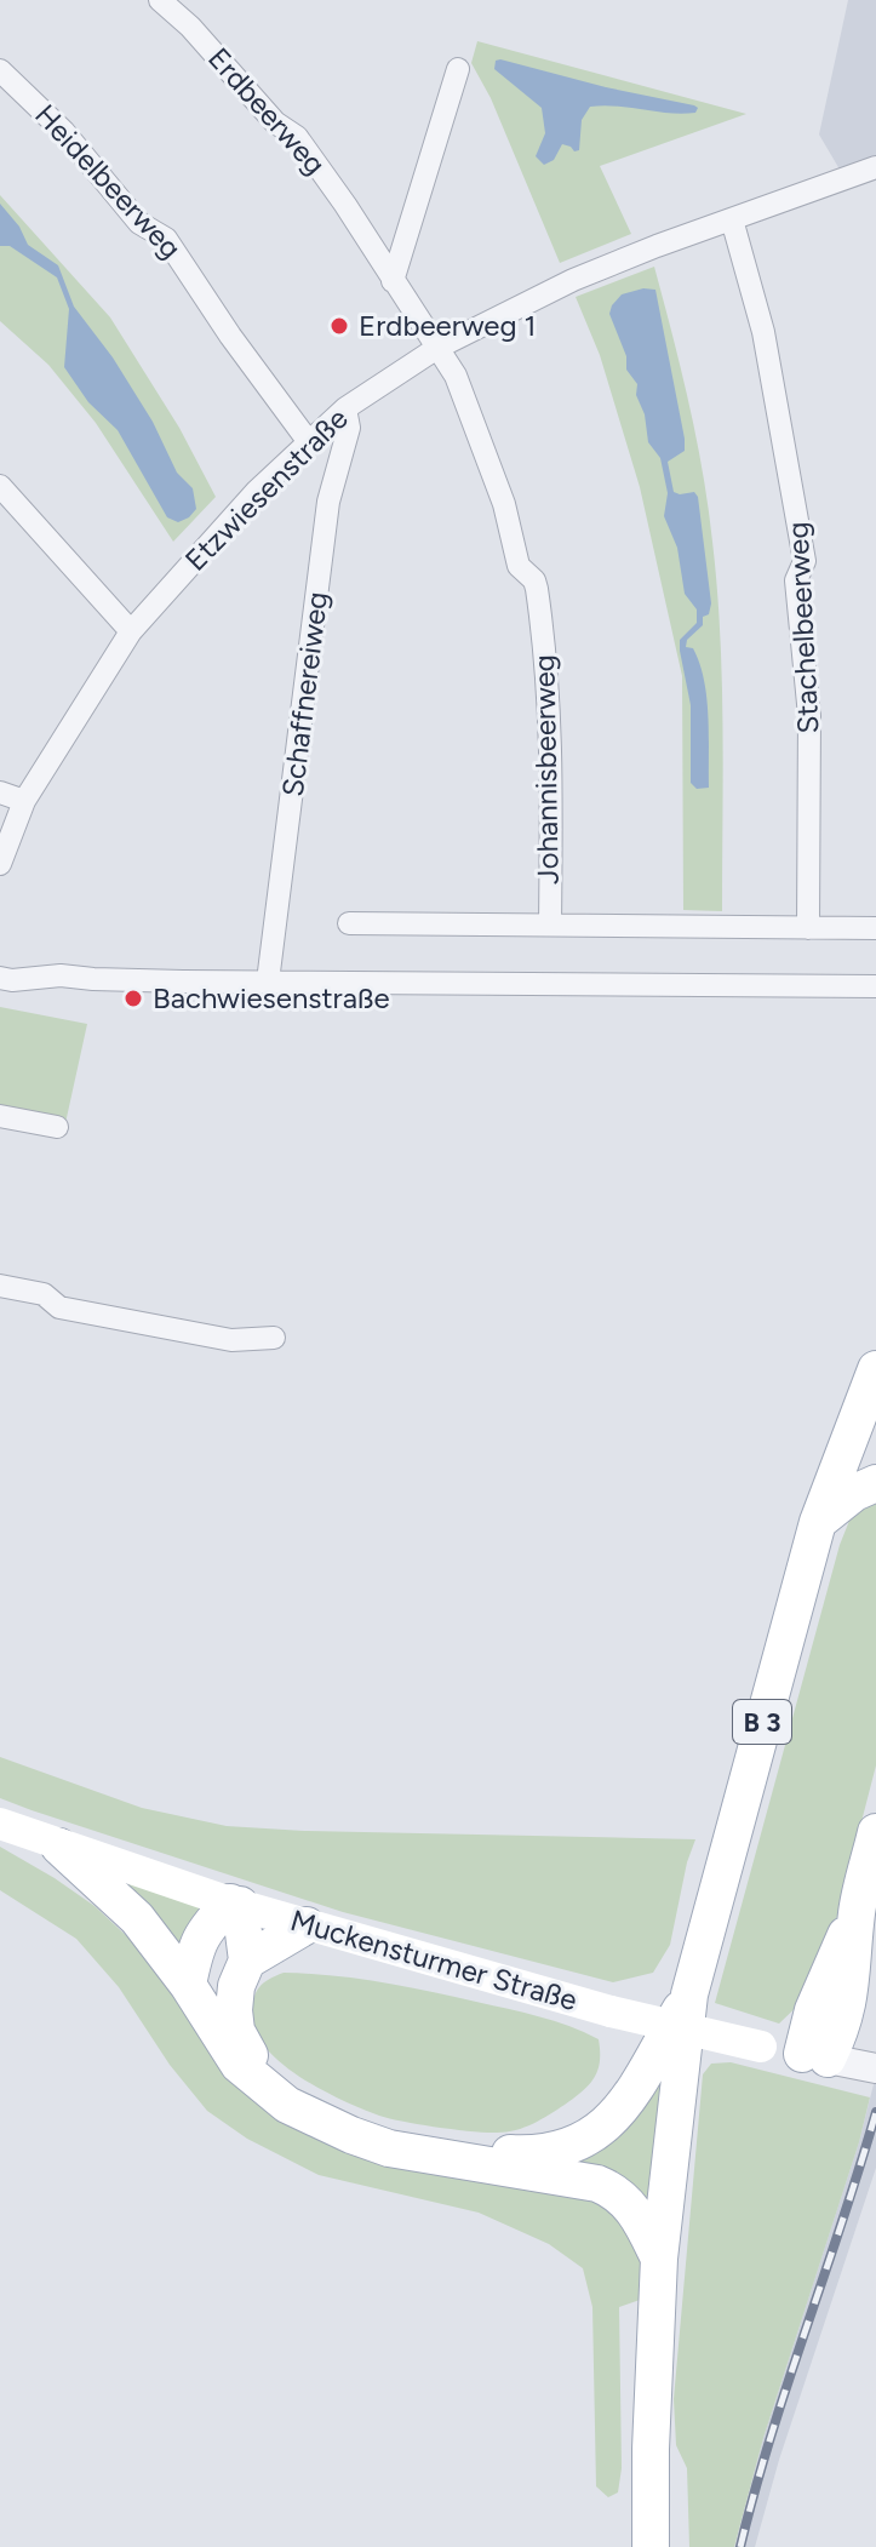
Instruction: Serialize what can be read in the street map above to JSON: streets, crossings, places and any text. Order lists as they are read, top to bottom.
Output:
{
  "streets": {
    "main road": ["B 3", "Muckensturmer Straße"],
    "street": [
      "Erdbeerweg",
      "Heidelbeerweg",
      "Etzwiesenstraße",
      "Stachelbeerweg",
      "Schaffnereiweg",
      "Johannisbeerweg"
    ]
  },
  "crossings": [
    ["Erdbeerweg", "Etzwiesenstraße"],
    ["Erdbeerweg", "Johannisbeerweg"],
    ["Heidelbeerweg", "Etzwiesenstraße"],
    ["Etzwiesenstraße", "Stachelbeerweg"],
    ["Etzwiesenstraße", "Schaffnereiweg"],
    ["Etzwiesenstraße", "Johannisbeerweg"],
    ["Stachelbeerweg", "Johannisbeerweg"]
  ],
  "places": ["Erdbeerweg 1", "Bachwiesenstraße"]
}
